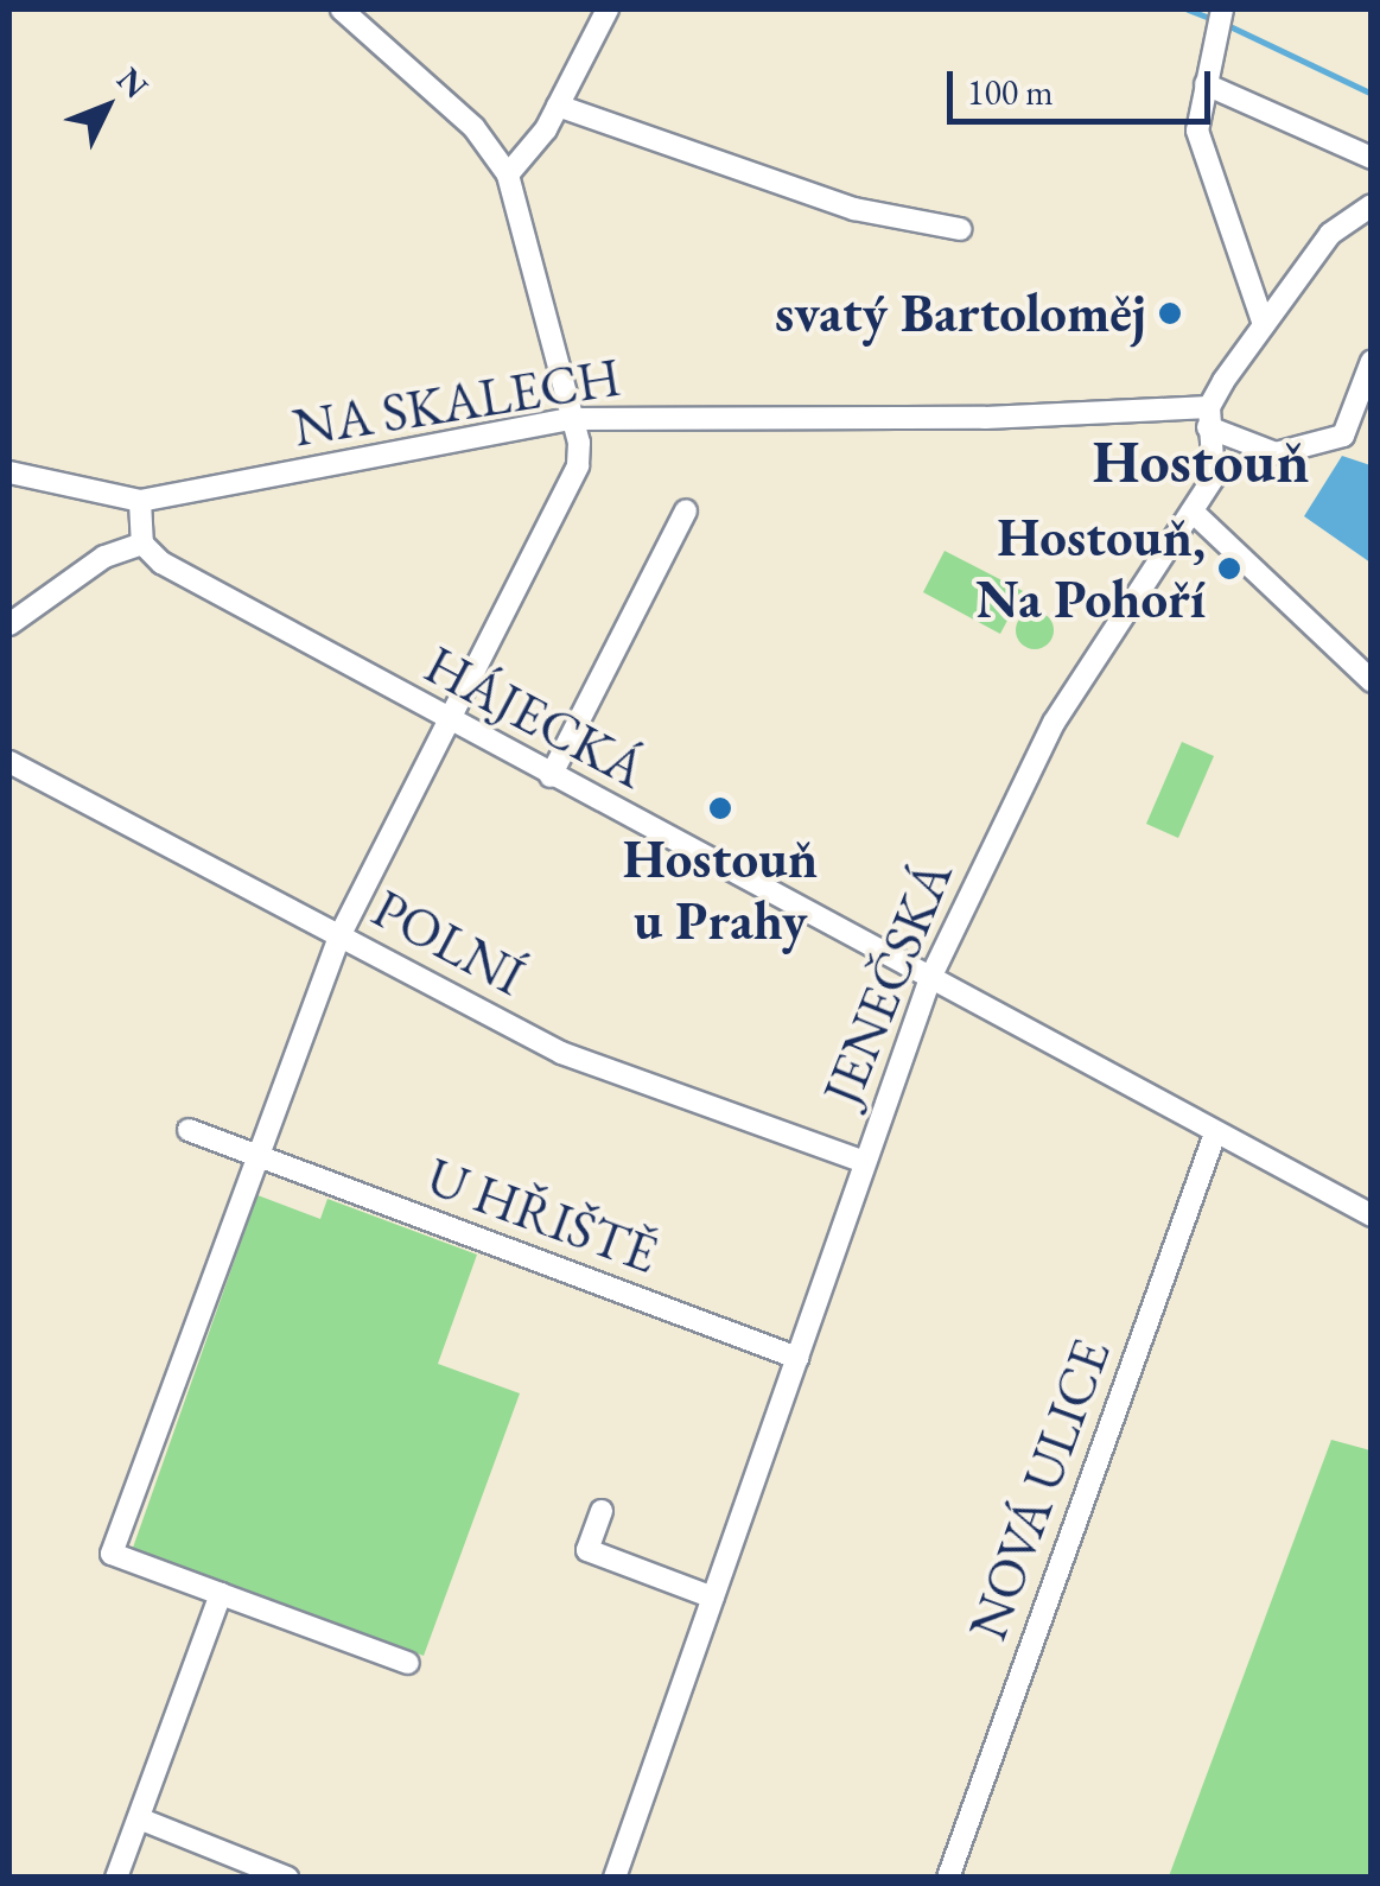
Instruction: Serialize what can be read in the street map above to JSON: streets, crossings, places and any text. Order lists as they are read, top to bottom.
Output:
{
  "streets": {
    "street": [
      "NA SKALECH",
      "HÁJECKÁ",
      "POLNÍ",
      "JENEČSKÁ",
      "U HŘIŠTĚ",
      "NOVÁ ULICE"
    ]
  },
  "crossings": [
    ["NA SKALECH", "JENEČSKÁ"],
    ["HÁJECKÁ", "JENEČSKÁ"],
    ["HÁJECKÁ", "NOVÁ ULICE"],
    ["POLNÍ", "JENEČSKÁ"],
    ["JENEČSKÁ", "U HŘIŠTĚ"]
  ],
  "districts": ["Hostouň"],
  "places": ["svatý Bartoloměj", "Hostouň, Na Pohoří", "Hostouň u Prahy"],
  "scale_bar": "100 m",
  "north": "top right"
}
